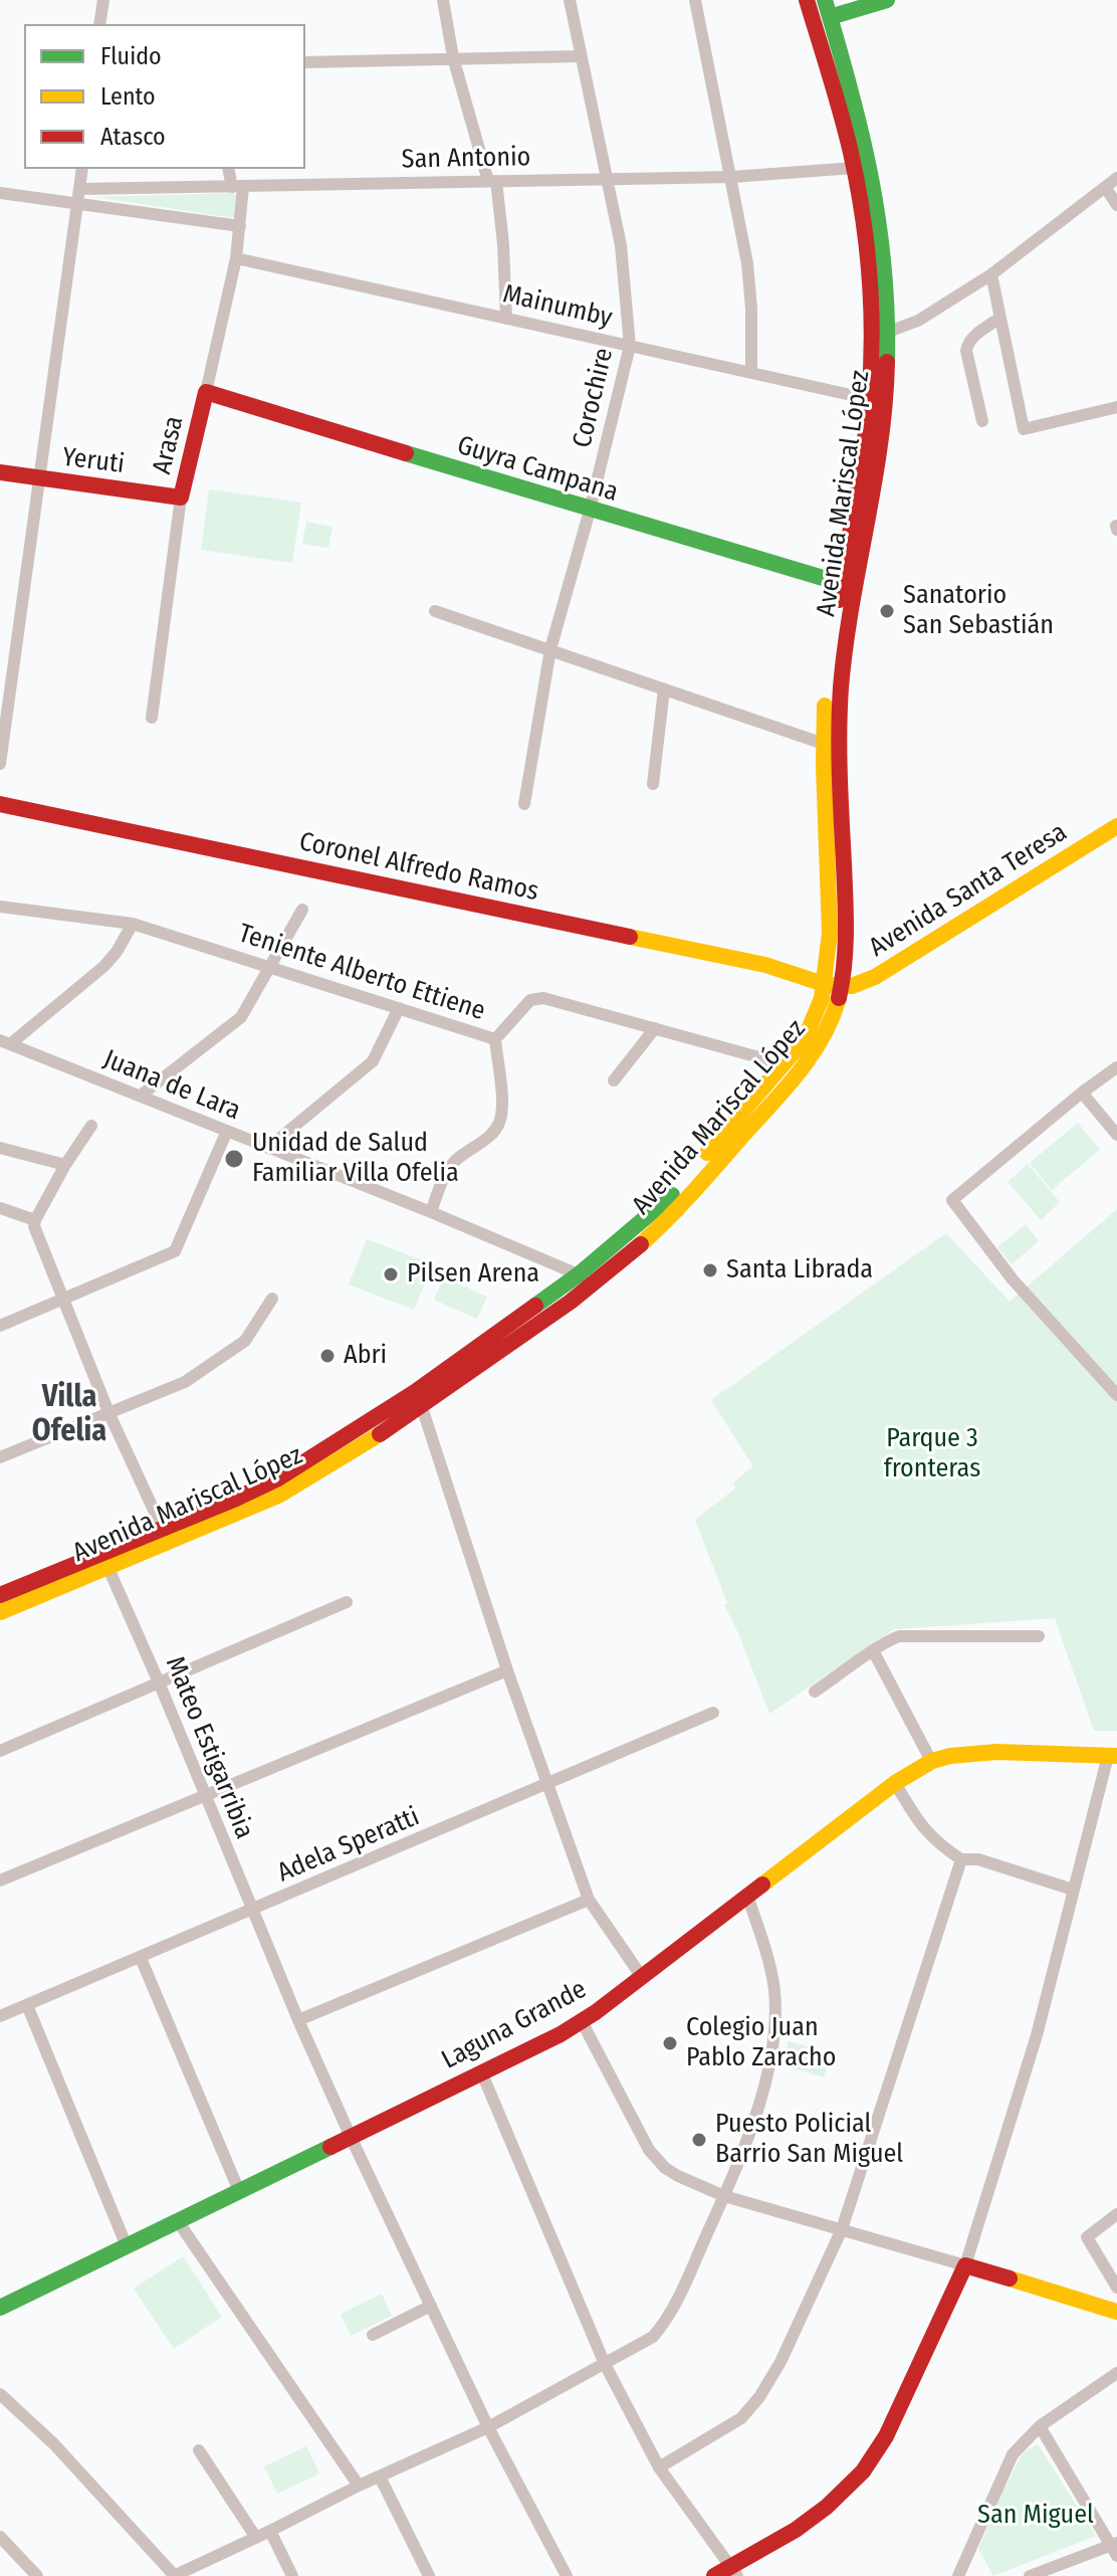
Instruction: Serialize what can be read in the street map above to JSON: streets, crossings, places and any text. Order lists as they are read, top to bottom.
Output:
{
  "streets": {
    "main road": [
      "Arasa",
      "Yeruti",
      "Guyra Campana",
      "Avenida Mariscal López",
      "Coronel Alfredo Ramos",
      "Avenida Santa Teresa",
      "Laguna Grande"
    ],
    "street": [
      "San Antonio",
      "Mainumby",
      "Corochire",
      "Teniente Alberto Ettiene",
      "Juana de Lara",
      "Mateo Estigarribia",
      "Adela Speratti"
    ]
  },
  "crossings": [
    ["San Antonio", "Corochire"],
    ["San Antonio", "Arasa"],
    ["San Antonio", "Avenida Mariscal López"],
    ["Mainumby", "Corochire"],
    ["Mainumby", "Arasa"],
    ["Mainumby", "Avenida Mariscal López"],
    ["Corochire", "Guyra Campana"],
    ["Arasa", "Yeruti"],
    ["Arasa", "Guyra Campana"],
    ["Guyra Campana", "Avenida Mariscal López"],
    ["Avenida Mariscal López", "Coronel Alfredo Ramos"],
    ["Avenida Mariscal López", "Avenida Santa Teresa"],
    ["Avenida Mariscal López", "Teniente Alberto Ettiene"],
    ["Avenida Mariscal López", "Juana de Lara"],
    ["Avenida Mariscal López", "Mateo Estigarribia"],
    ["Coronel Alfredo Ramos", "Avenida Santa Teresa"],
    ["Mateo Estigarribia", "Adela Speratti"],
    ["Mateo Estigarribia", "Laguna Grande"]
  ],
  "districts": ["Villa Ofelia"],
  "parks": ["Parque 3 fronteras", "San Miguel"],
  "places": [
    "Sanatorio San Sebastián",
    "Unidad de Salud Familiar Villa Ofelia",
    "Santa Librada",
    "Pilsen Arena",
    "Abri",
    "Colegio Juan Pablo Zaracho",
    "Puesto Policial Barrio San Miguel"
  ],
  "legend": ["Fluido", "Lento", "Atasco"]
}
